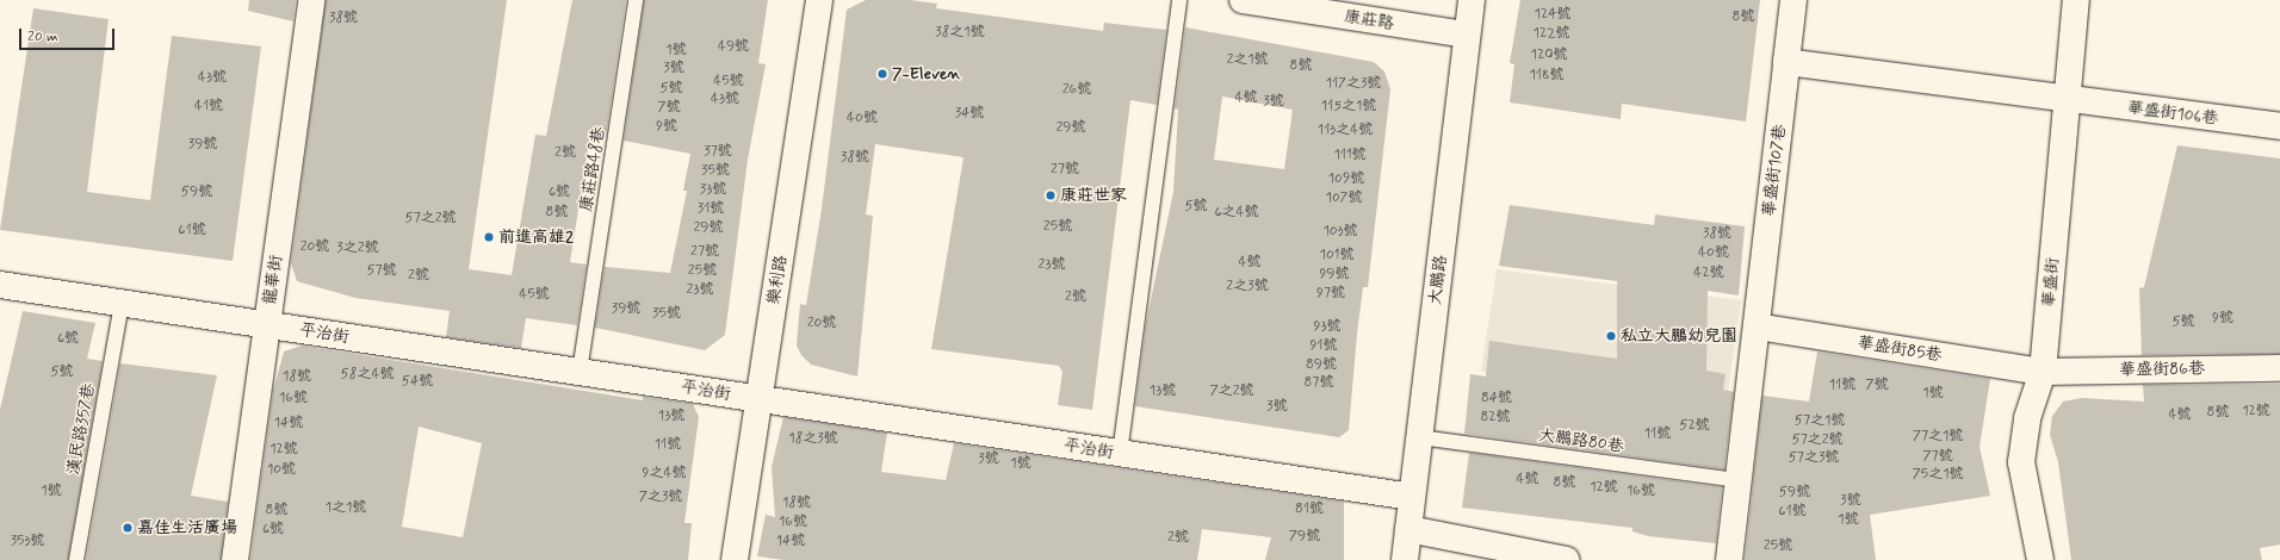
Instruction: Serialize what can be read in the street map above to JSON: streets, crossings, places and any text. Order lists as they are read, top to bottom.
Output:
{
  "streets": {
    "street": [
      "康莊路",
      "華盛街106巷",
      "華盛街107巷",
      "龍華街",
      "樂利路",
      "大鵬路",
      "華盛街",
      "平治街",
      "華盛街85巷",
      "華盛街86巷"
    ],
    "lane": ["康莊路48巷", "漢民路357巷", "大鵬路80巷"]
  },
  "crossings": [
    ["康莊路", "大鵬路"],
    ["華盛街106巷", "華盛街"],
    ["康莊路48巷", "平治街"],
    ["華盛街107巷", "華盛街85巷"],
    ["華盛街107巷", "大鵬路80巷"],
    ["龍華街", "平治街"],
    ["樂利路", "平治街"],
    ["大鵬路", "平治街"],
    ["大鵬路", "大鵬路80巷"],
    ["華盛街", "華盛街85巷"],
    ["華盛街", "華盛街86巷"],
    ["平治街", "漢民路357巷"],
    ["華盛街85巷", "華盛街86巷"]
  ],
  "places": [
    "7-Eleven",
    "康莊世家",
    "前進高雄2",
    "私立大鵬幼兒園",
    "嘉佳生活廣場"
  ],
  "house_numbers": [
    "124號",
    "8號",
    "38號",
    "38之1號",
    "122號",
    "49號",
    "1號",
    "120號",
    "2之1號",
    "8號",
    "3號",
    "118號",
    "43號",
    "45號",
    "117之3號",
    "5號",
    "26號",
    "4號",
    "43號",
    "3號",
    "41號",
    "115之1號",
    "7號",
    "34號",
    "40號",
    "9號",
    "29號",
    "113之4號",
    "39號",
    "37號",
    "2號",
    "111號",
    "38號",
    "27號",
    "35號",
    "109號",
    "33號",
    "59號",
    "6號",
    "107號",
    "5號",
    "31號",
    "8號",
    "6之4號",
    "57之2號",
    "25號",
    "29號",
    "61號",
    "103號",
    "38號",
    "20號",
    "3之2號",
    "27號",
    "40號",
    "101號",
    "4號",
    "23號",
    "57號",
    "25號",
    "42號",
    "99號",
    "2號",
    "2之3號",
    "23號",
    "97號",
    "45號",
    "2號",
    "39號",
    "35號",
    "9號",
    "5號",
    "20號",
    "93號",
    "6號",
    "91號",
    "89號",
    "5號",
    "58之4號",
    "18號",
    "54號",
    "87號",
    "11號",
    "7號",
    "13號",
    "7之2號",
    "1號",
    "16號",
    "84號",
    "3號",
    "12號",
    "8號",
    "4號",
    "13號",
    "82號",
    "57之1號",
    "14號",
    "52號",
    "11號",
    "77之1號",
    "18之3號",
    "57之2號",
    "11號",
    "12號",
    "77號",
    "57之3號",
    "3號",
    "1號",
    "10號",
    "9之4號",
    "75之1號",
    "4號",
    "8號",
    "12號",
    "1號",
    "16號",
    "59號",
    "7之3號",
    "3號",
    "18號",
    "1之1號",
    "81號",
    "8號",
    "61號",
    "1號",
    "16號",
    "6號",
    "79號",
    "2號",
    "353號",
    "14號",
    "25號"
  ],
  "scale_bar": "20 m"
}
